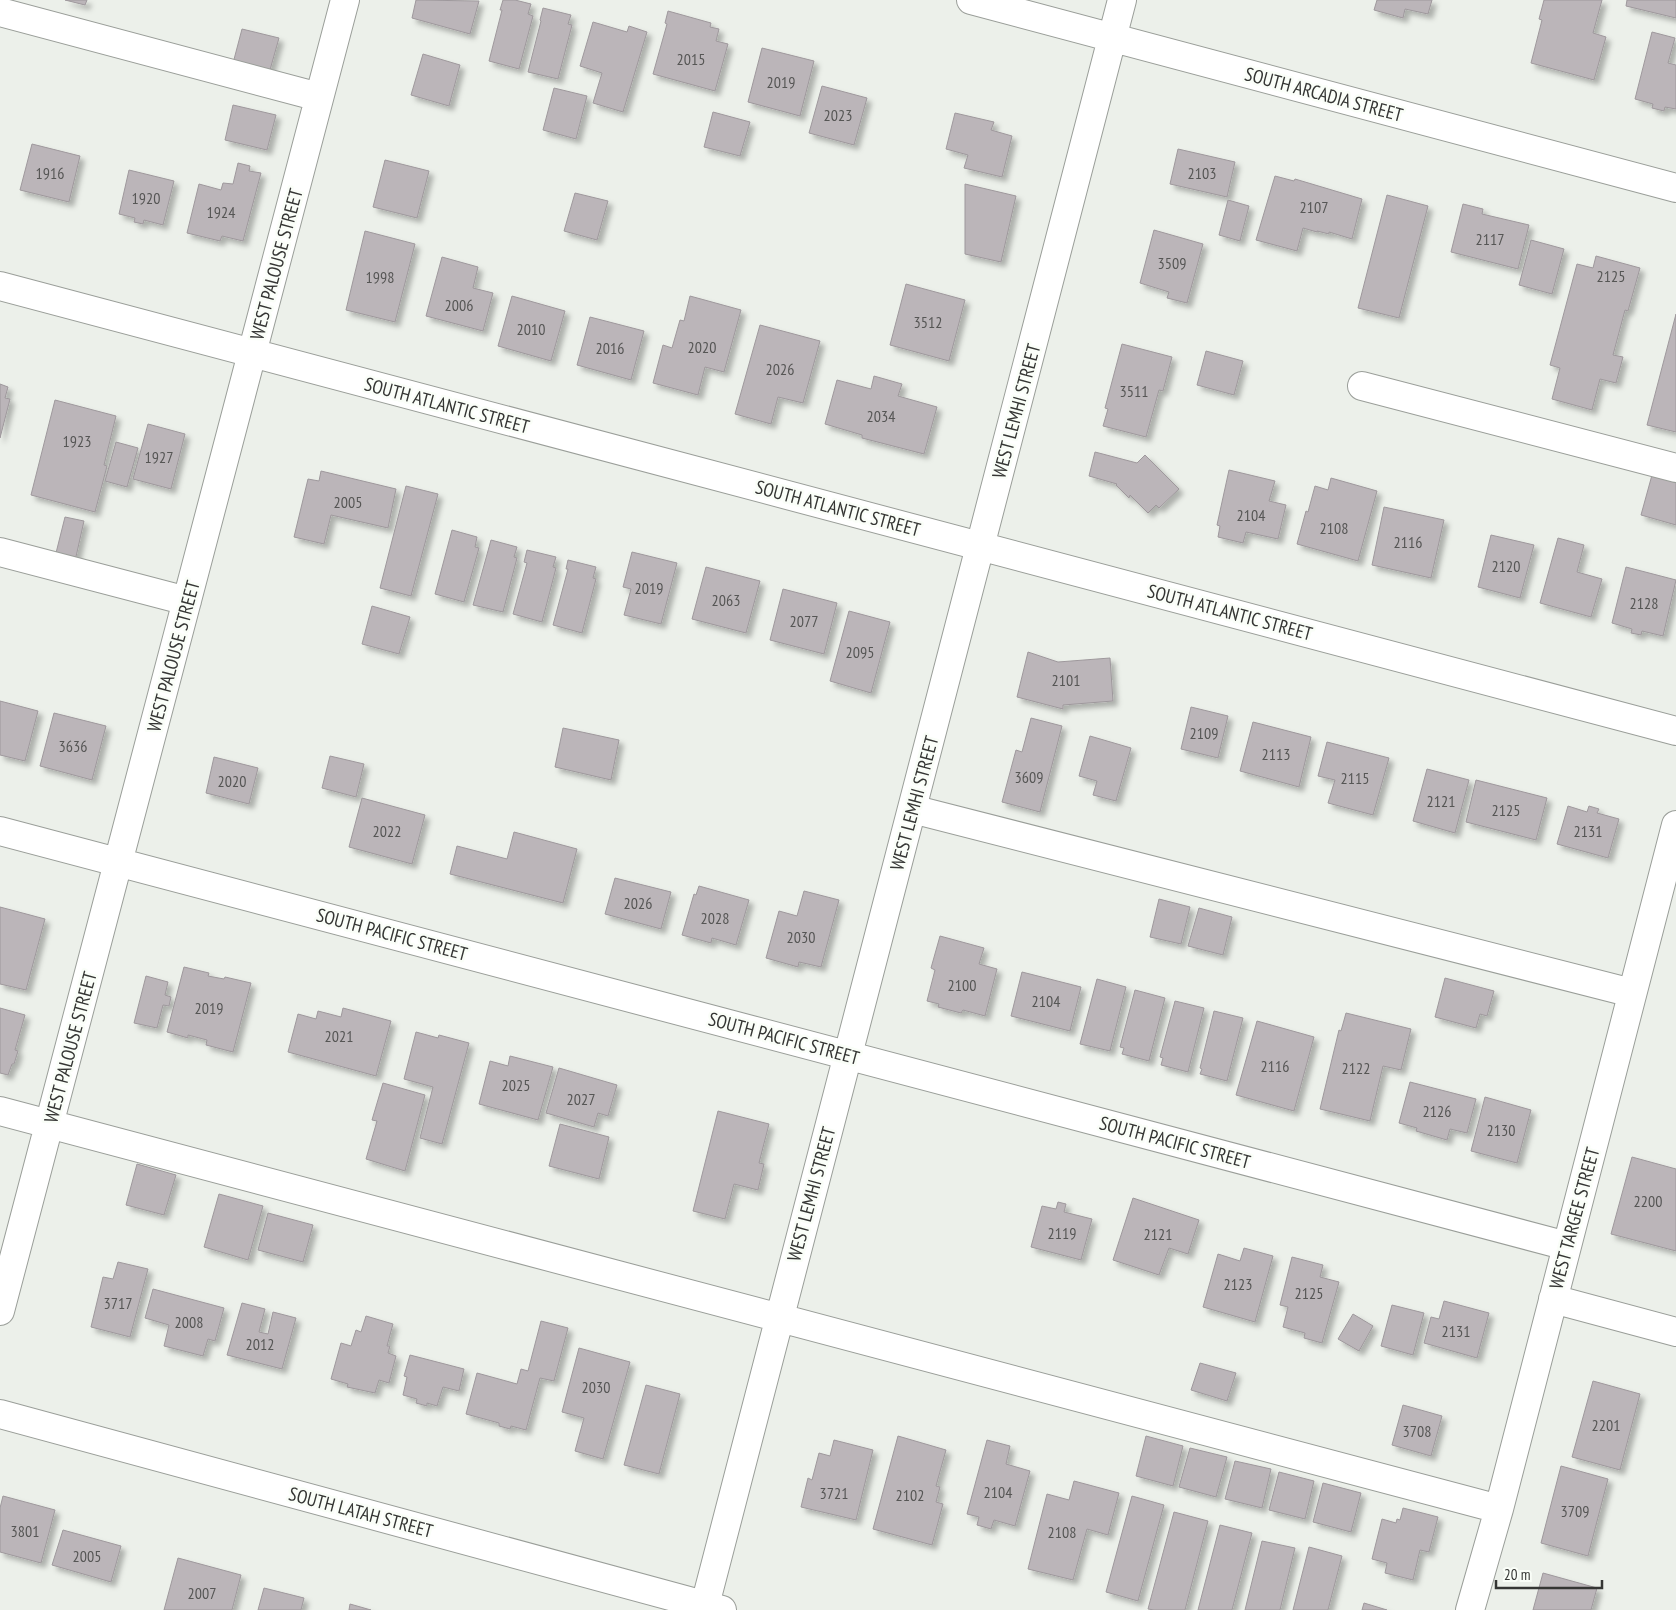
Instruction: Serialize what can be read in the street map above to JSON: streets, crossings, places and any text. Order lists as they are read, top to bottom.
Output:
{
  "streets": {
    "street": [
      "SOUTH ARCADIA STREET",
      "WEST PALOUSE STREET",
      "SOUTH ATLANTIC STREET",
      "WEST LEMHI STREET",
      "SOUTH PACIFIC STREET",
      "WEST TARGEE STREET",
      "SOUTH LATAH STREET"
    ]
  },
  "crossings": [
    ["SOUTH ARCADIA STREET", "WEST LEMHI STREET"],
    ["WEST PALOUSE STREET", "SOUTH ATLANTIC STREET"],
    ["WEST PALOUSE STREET", "SOUTH PACIFIC STREET"],
    ["SOUTH ATLANTIC STREET", "WEST LEMHI STREET"],
    ["WEST LEMHI STREET", "SOUTH PACIFIC STREET"],
    ["WEST LEMHI STREET", "SOUTH LATAH STREET"],
    ["SOUTH PACIFIC STREET", "WEST TARGEE STREET"]
  ],
  "house_numbers": [
    "2015",
    "2019",
    "2023",
    "1916",
    "2103",
    "1920",
    "2107",
    "1924",
    "2117",
    "3509",
    "2125",
    "1998",
    "2006",
    "3512",
    "2010",
    "2020",
    "2016",
    "2026",
    "3511",
    "2034",
    "1923",
    "1927",
    "2005",
    "2104",
    "2108",
    "2116",
    "2120",
    "2019",
    "2063",
    "2128",
    "2077",
    "2095",
    "2101",
    "2109",
    "3636",
    "2113",
    "3609",
    "2115",
    "2020",
    "2121",
    "2125",
    "2022",
    "2131",
    "2026",
    "2028",
    "2030",
    "2100",
    "2104",
    "2019",
    "2021",
    "2116",
    "2122",
    "2025",
    "2027",
    "2126",
    "2130",
    "2200",
    "2119",
    "2121",
    "2123",
    "2125",
    "3717",
    "2008",
    "2131",
    "2012",
    "2030",
    "2201",
    "3708",
    "2104",
    "3721",
    "2102",
    "3709",
    "3801",
    "2108",
    "2005",
    "2007"
  ],
  "scale_bar": "20 m"
}
